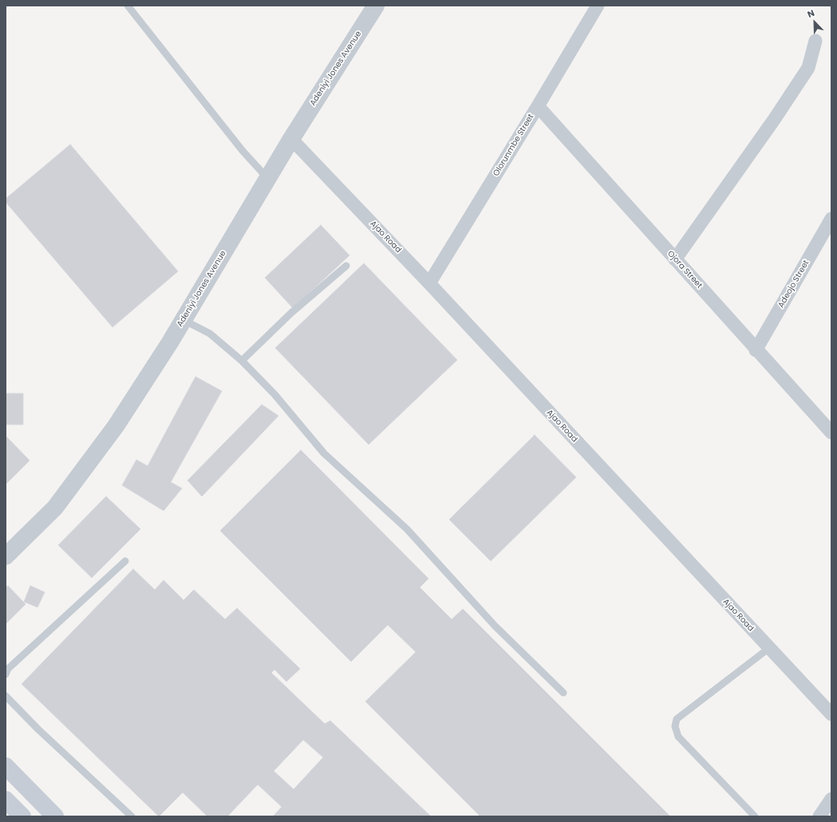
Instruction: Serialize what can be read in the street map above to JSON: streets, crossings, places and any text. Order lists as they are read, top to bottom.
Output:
{
  "streets": {
    "street": [
      "Adeniyi Jones Avenue",
      "Olorunmbe Street",
      "Ajao Road",
      "Ojora Street",
      "Adeojo Street"
    ]
  },
  "crossings": [
    ["Adeniyi Jones Avenue", "Ajao Road"],
    ["Olorunmbe Street", "Ajao Road"],
    ["Olorunmbe Street", "Ojora Street"],
    ["Ojora Street", "Adeojo Street"]
  ],
  "north": "top left"
}
